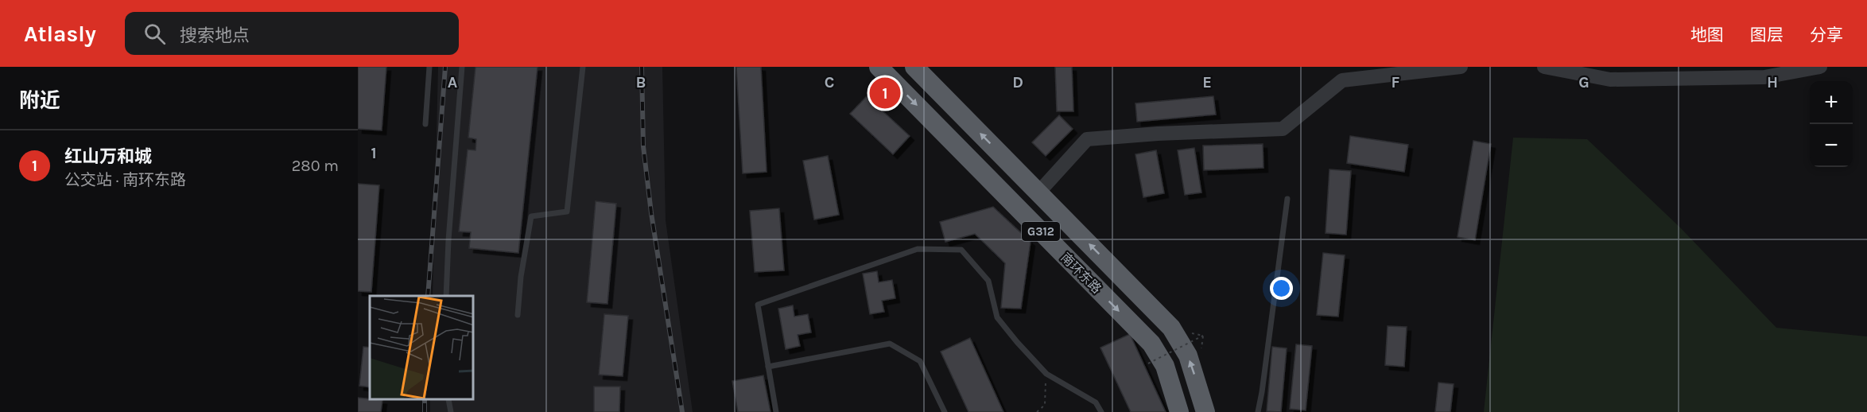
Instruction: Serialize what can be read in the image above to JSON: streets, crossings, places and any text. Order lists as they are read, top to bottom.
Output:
{
  "streets": {
    "highway": ["G312", "南环东路"]
  },
  "page": {
    "header": "Atlasly",
    "search": "搜索地点",
    "nav": ["地图", "图层", "分享"],
    "heading": "附近",
    "pins": "1",
    "map_buttons": ["+", "−"],
    "list": [
      {
        "mark": "1",
        "name": "红山万和城",
        "note": "公交站 · 南环东路",
        "value": "280 m"
      }
    ]
  },
  "grid": {
    "columns": [
      "A",
      "B",
      "C",
      "D",
      "E",
      "F",
      "G",
      "H"
    ],
    "rows": ["1"]
  }
}
